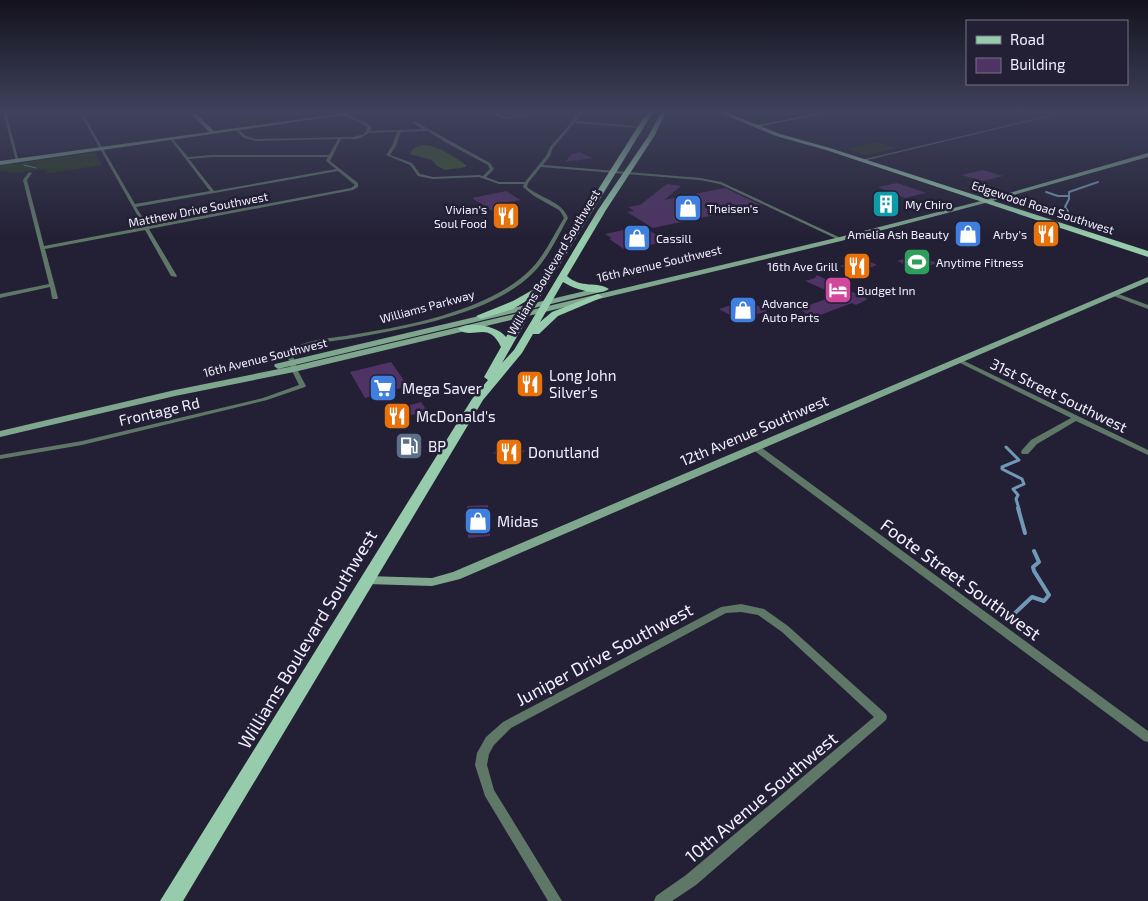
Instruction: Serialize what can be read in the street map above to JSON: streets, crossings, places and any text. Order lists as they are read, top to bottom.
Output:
{
  "streets": {
    "main road": [
      "Edgewood Road Southwest",
      "Williams Boulevard Southwest",
      "16th Avenue Southwest",
      "12th Avenue Southwest"
    ],
    "street": [
      "Matthew Drive Southwest",
      "Williams Parkway",
      "31st Street Southwest",
      "Frontage Rd",
      "Foote Street Southwest",
      "Juniper Drive Southwest",
      "10th Avenue Southwest"
    ]
  },
  "crossings": [
    ["Edgewood Road Southwest", "16th Avenue Southwest"],
    ["Williams Boulevard Southwest", "16th Avenue Southwest"],
    ["Williams Boulevard Southwest", "12th Avenue Southwest"],
    ["16th Avenue Southwest", "Williams Parkway"],
    ["16th Avenue Southwest", "Frontage Rd"],
    ["Williams Parkway", "Frontage Rd"],
    ["31st Street Southwest", "12th Avenue Southwest"],
    ["12th Avenue Southwest", "Foote Street Southwest"],
    ["Juniper Drive Southwest", "10th Avenue Southwest"]
  ],
  "places": {
    "building": ["My Chiro"],
    "shop": [
      "Theisen's",
      "Amelia Ash Beauty",
      "Cassill",
      "Advance Auto Parts",
      "Midas"
    ],
    "restaurant": [
      "Vivian's Soul Food",
      "Arby's",
      "16th Ave Grill",
      "Long John Silver's",
      "McDonald's",
      "Donutland"
    ],
    "sports": ["Anytime Fitness"],
    "hotel": ["Budget Inn"],
    "supermarket": ["Mega Saver"],
    "fuel station": ["BP"]
  },
  "legend": ["Road", "Building"]
}
